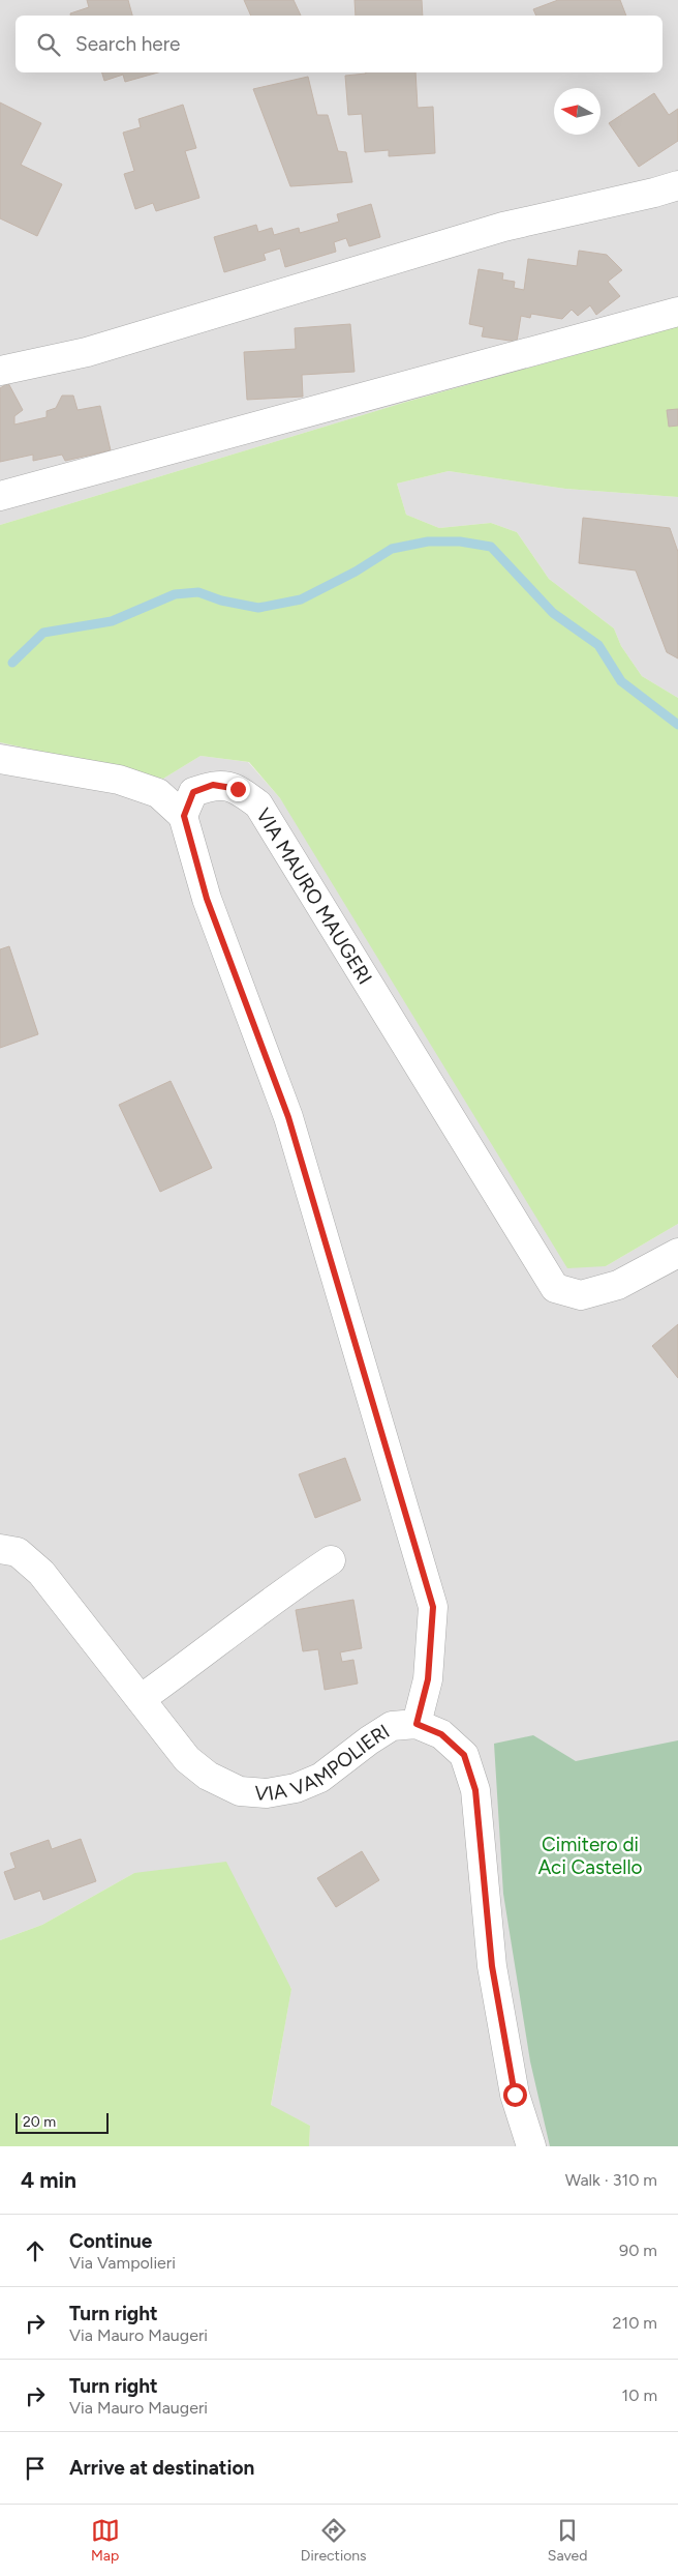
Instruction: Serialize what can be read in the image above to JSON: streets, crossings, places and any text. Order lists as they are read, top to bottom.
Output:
{
  "streets": {
    "street": ["VIA MAURO MAUGERI", "VIA VAMPOLIERI"]
  },
  "parks": ["Cimitero di Aci Castello"],
  "scale_bar": "20 m",
  "north": "left",
  "page": {
    "search": "Search here",
    "scale": "20 m",
    "heading": ["4 min", "Walk · 310 m"],
    "list": [
      ["Continue", "Via Vampolieri", "90 m"],
      ["Turn right", "Via Mauro Maugeri", "210 m"],
      ["Turn right", "Via Mauro Maugeri", "10 m"],
      "Arrive at destination"
    ],
    "nav": ["Map", "Directions", "Saved"]
  }
}
